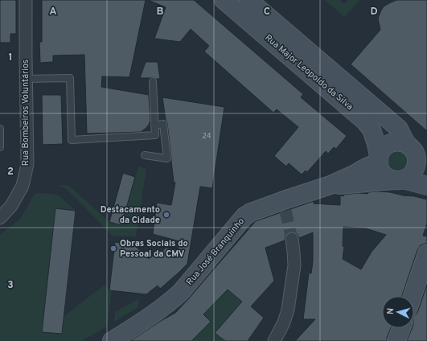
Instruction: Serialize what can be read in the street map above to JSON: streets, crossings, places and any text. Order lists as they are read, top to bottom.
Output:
{
  "streets": {
    "street": ["Rua Major Leopoldo da Silva", "Rua Bombeiros Voluntários", "Rua José Branquinho"]
  },
  "crossings": [
    ["Rua Major Leopoldo da Silva", "Rua José Branquinho"]
  ],
  "places": ["Destacamento da Cidade", "Obras Sociais do Pessoal da CMV"],
  "house_numbers": ["24"],
  "north": "left",
  "grid": {
    "columns": [
      "A",
      "B",
      "C",
      "D"
    ],
    "rows": ["1", "2", "3"]
  }
}
